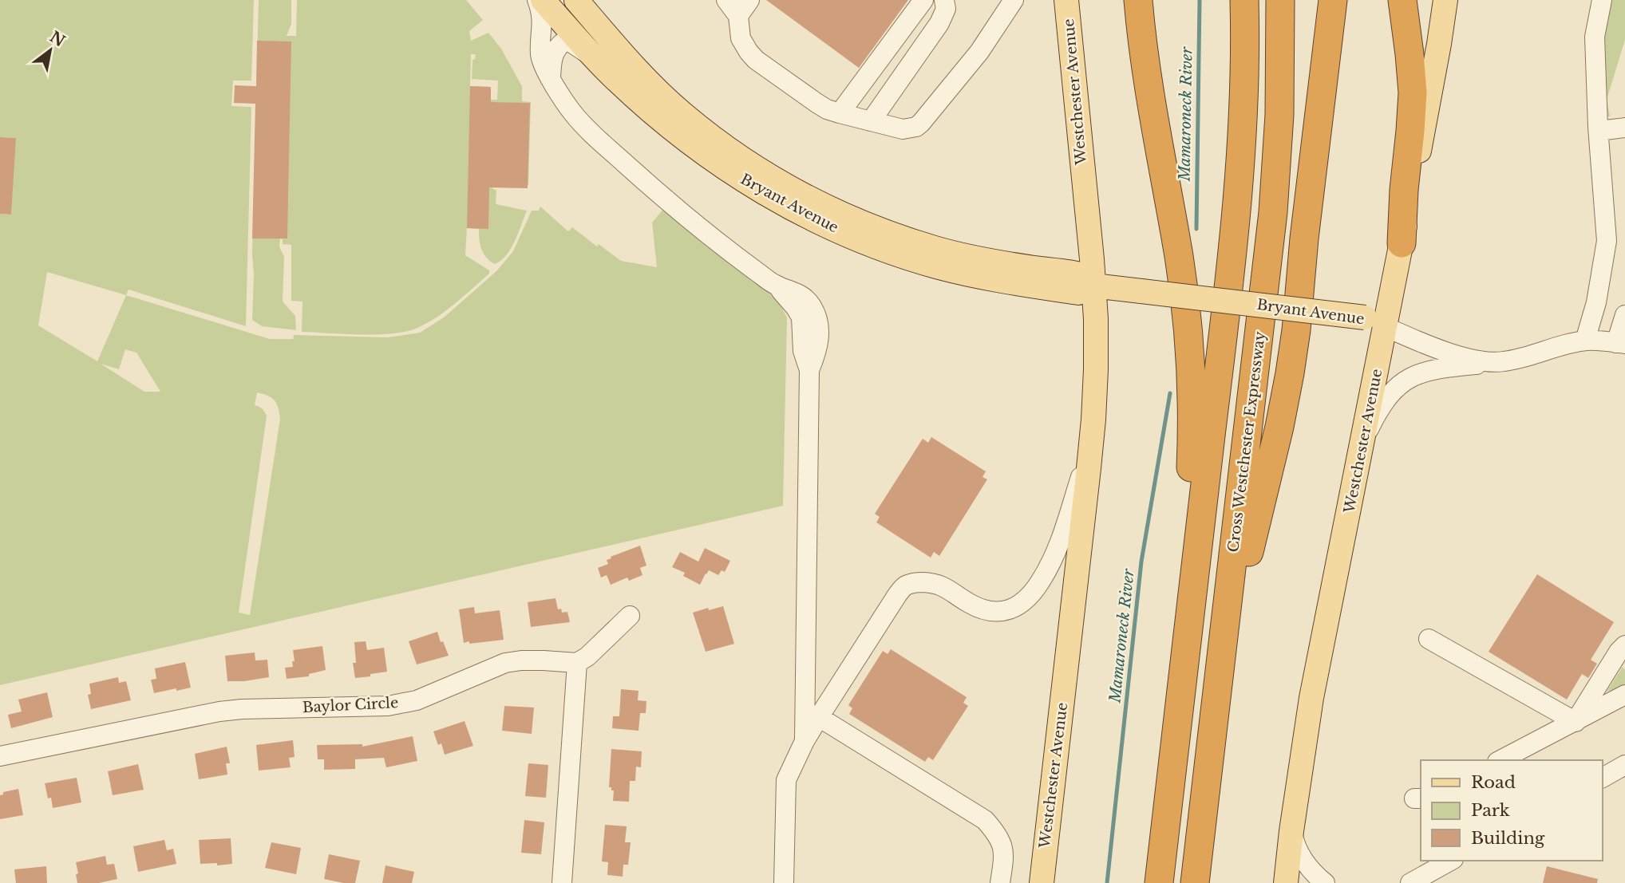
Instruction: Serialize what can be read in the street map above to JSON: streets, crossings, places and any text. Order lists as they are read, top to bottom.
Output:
{
  "streets": {
    "highway": ["Cross Westchester Expressway"],
    "main road": ["Westchester Avenue", "Bryant Avenue"],
    "street": ["Baylor Circle"]
  },
  "crossings": [
    ["Westchester Avenue", "Bryant Avenue"]
  ],
  "water": ["Mamaroneck River"],
  "legend": ["Road", "Park", "Building"],
  "north": "top right"
}
